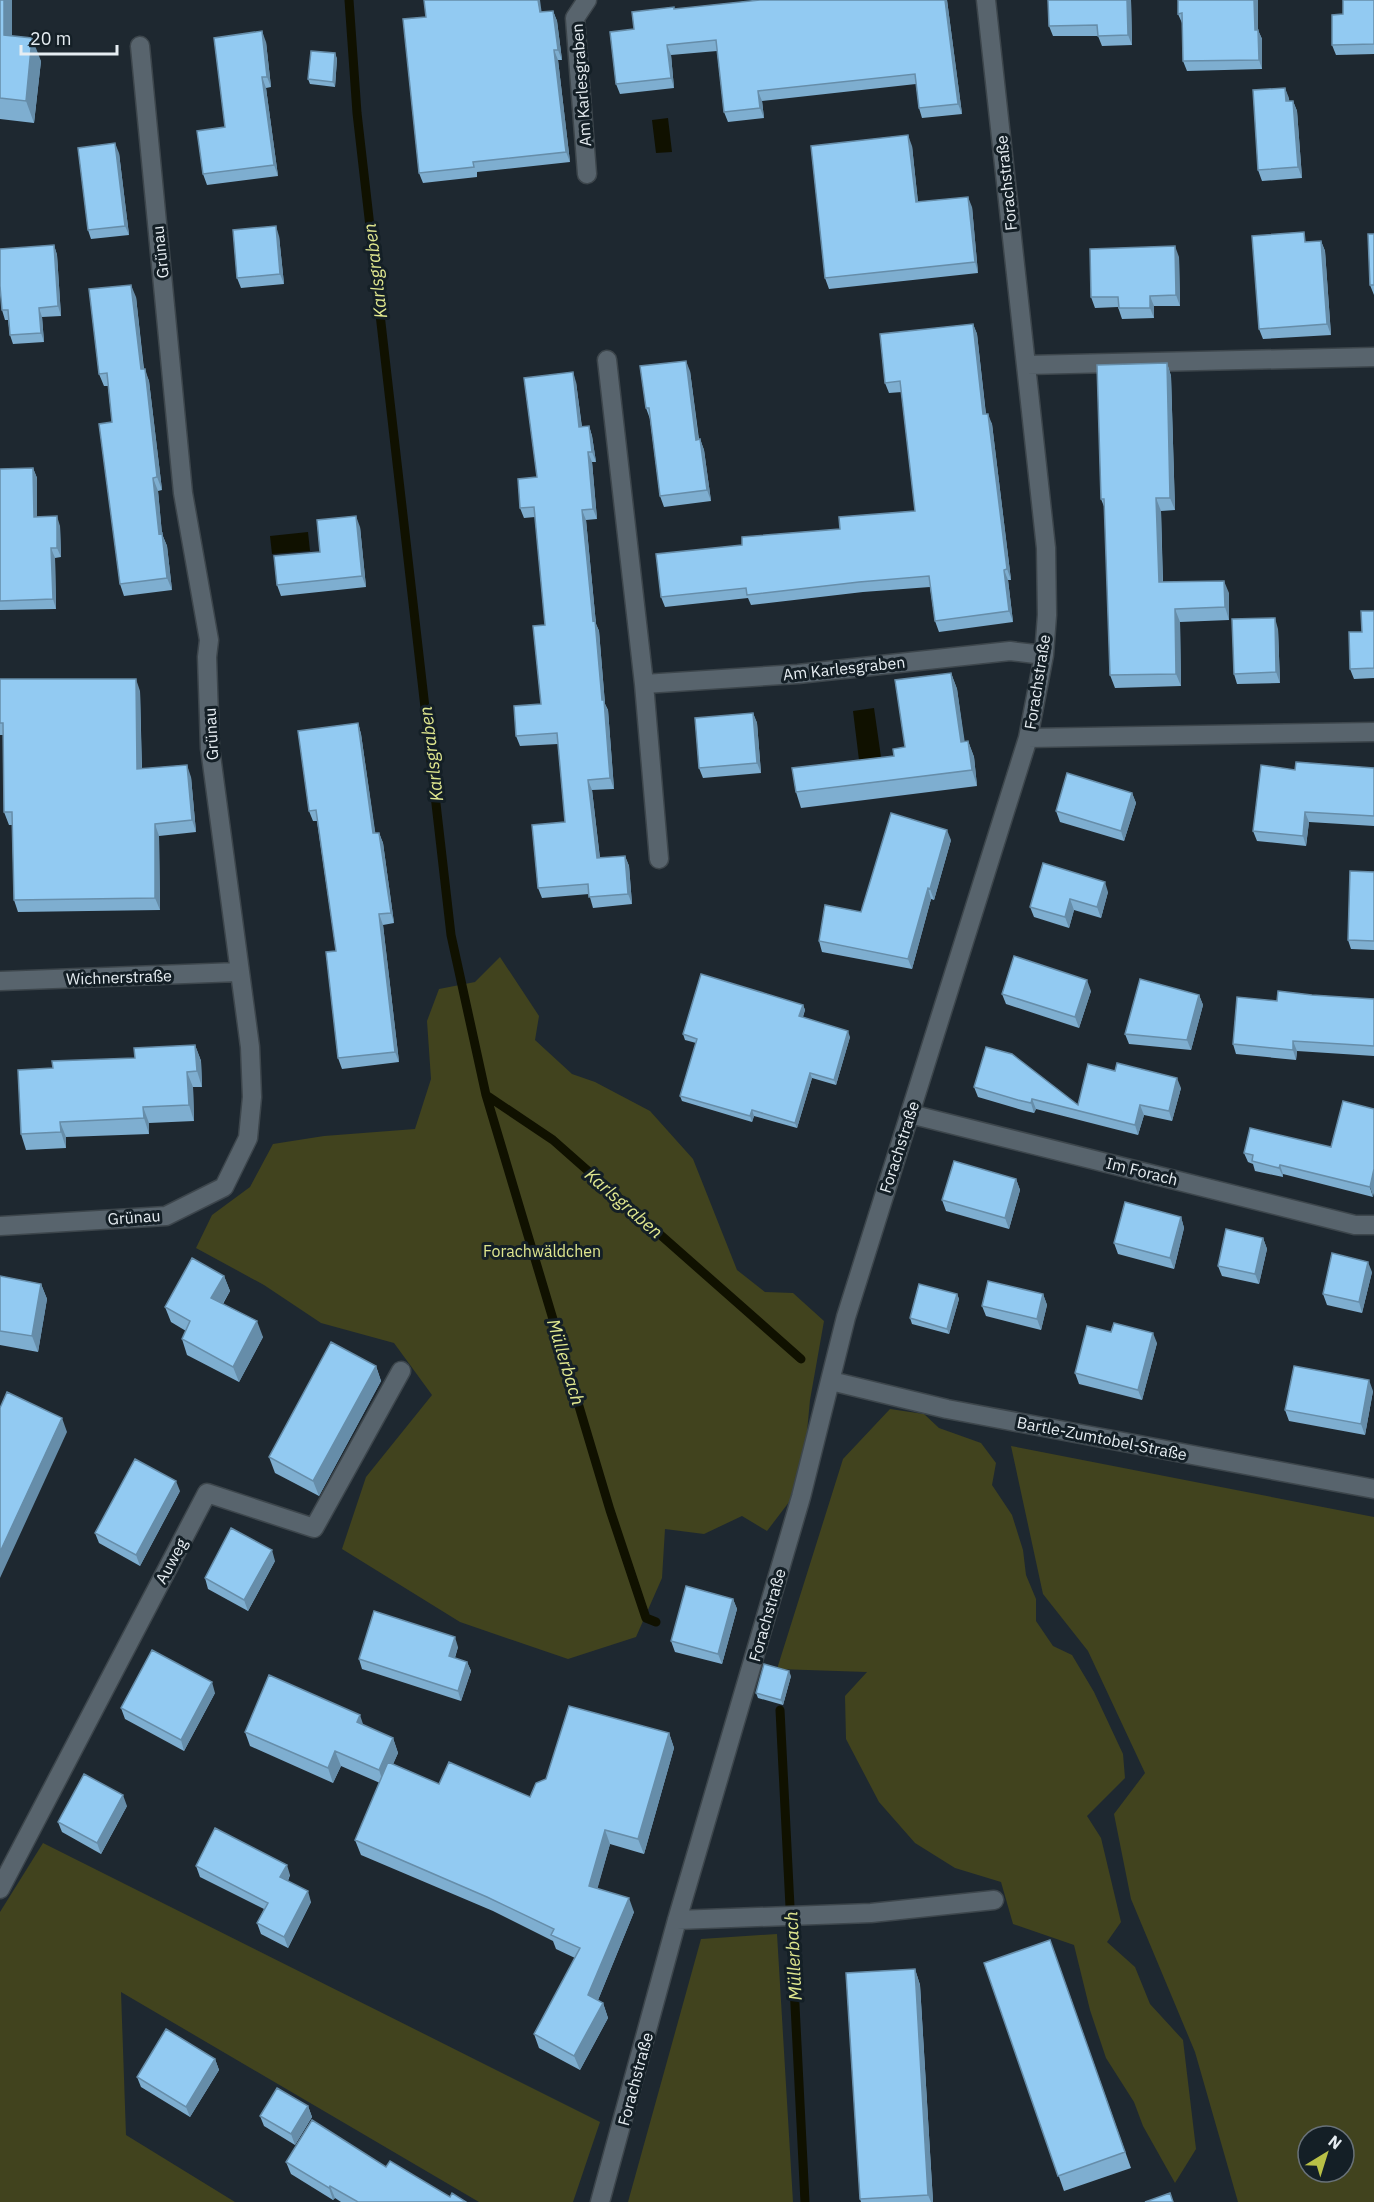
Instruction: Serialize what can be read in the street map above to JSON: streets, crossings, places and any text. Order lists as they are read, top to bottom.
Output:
{
  "streets": {
    "street": [
      "Am Karlesgraben",
      "Forachstraße",
      "Grünau",
      "Wichnerstraße",
      "Im Forach",
      "Bartle-Zumtobel-Straße",
      "Auweg"
    ]
  },
  "crossings": [
    ["Am Karlesgraben", "Forachstraße"],
    ["Forachstraße", "Im Forach"],
    ["Forachstraße", "Bartle-Zumtobel-Straße"],
    ["Grünau", "Wichnerstraße"]
  ],
  "water": ["Karlsgraben", "Müllerbach"],
  "parks": ["Forachwäldchen"],
  "scale_bar": "20 m",
  "north": "top right"
}
